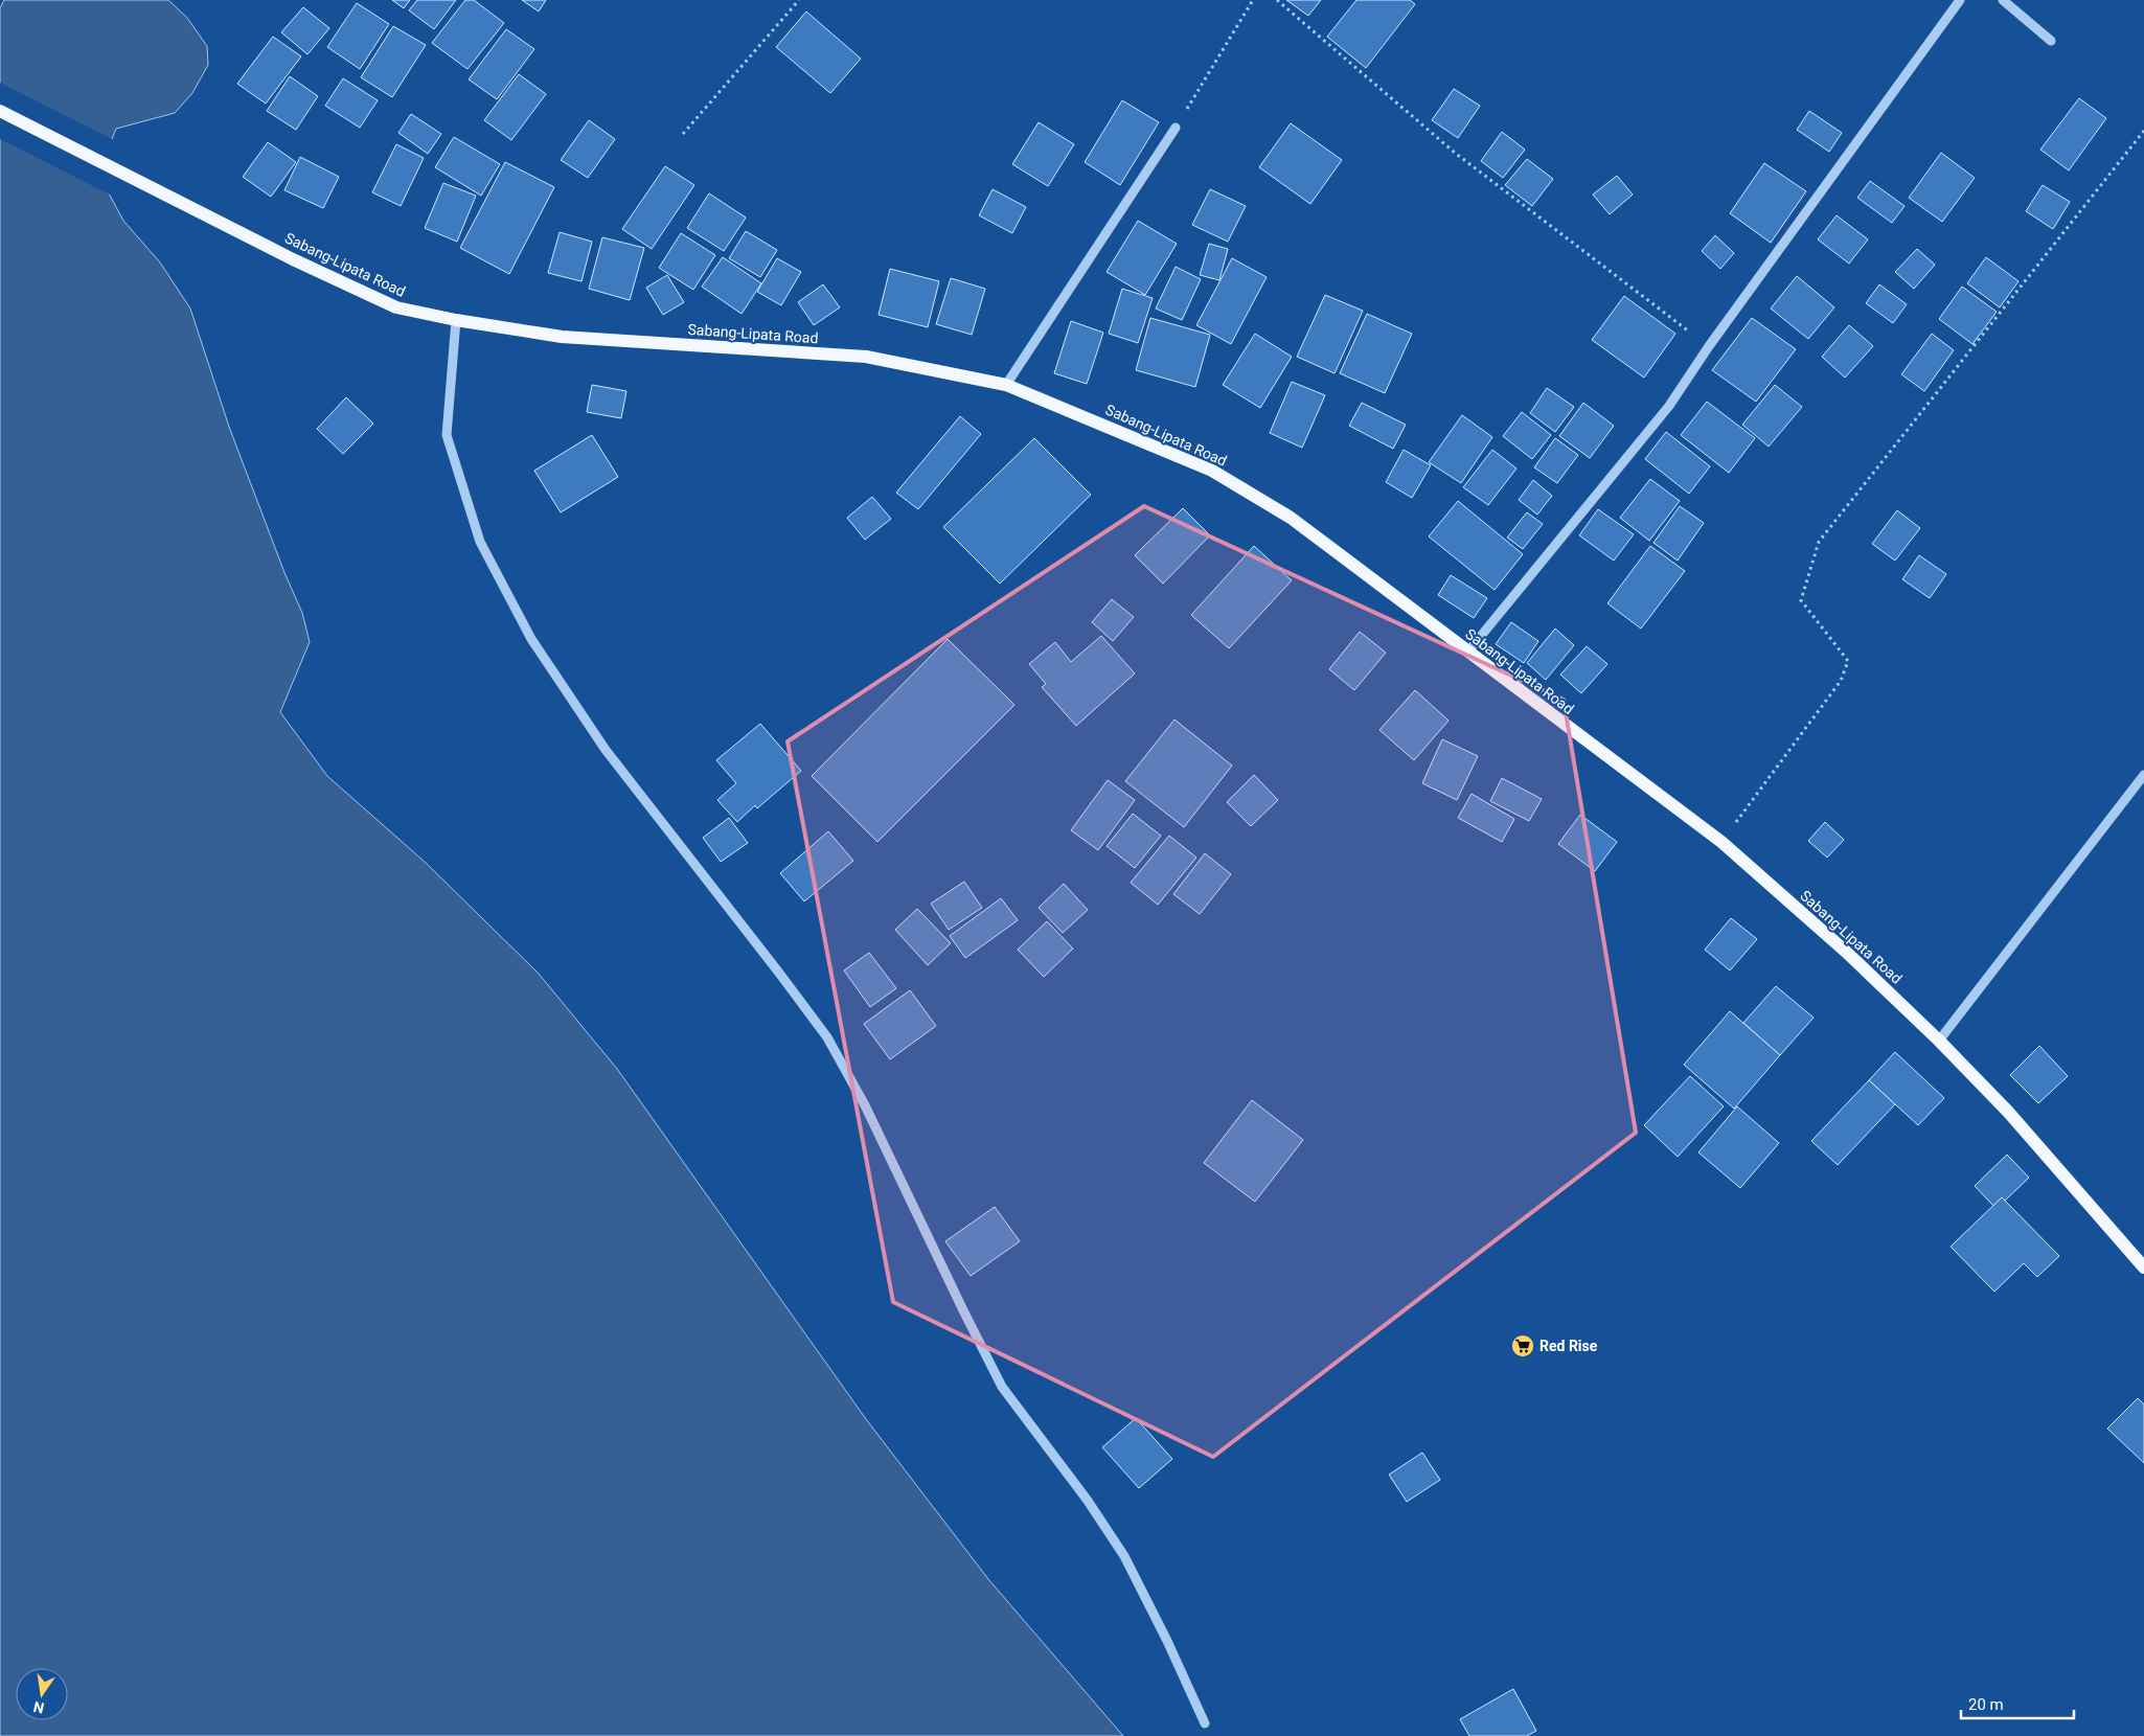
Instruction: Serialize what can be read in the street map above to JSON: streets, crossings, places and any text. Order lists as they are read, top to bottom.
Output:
{
  "streets": {
    "main road": ["Sabang-Lipata Road"]
  },
  "places": {
    "supermarket": ["Red Rise"]
  },
  "scale_bar": "20 m",
  "north": "bottom"
}
